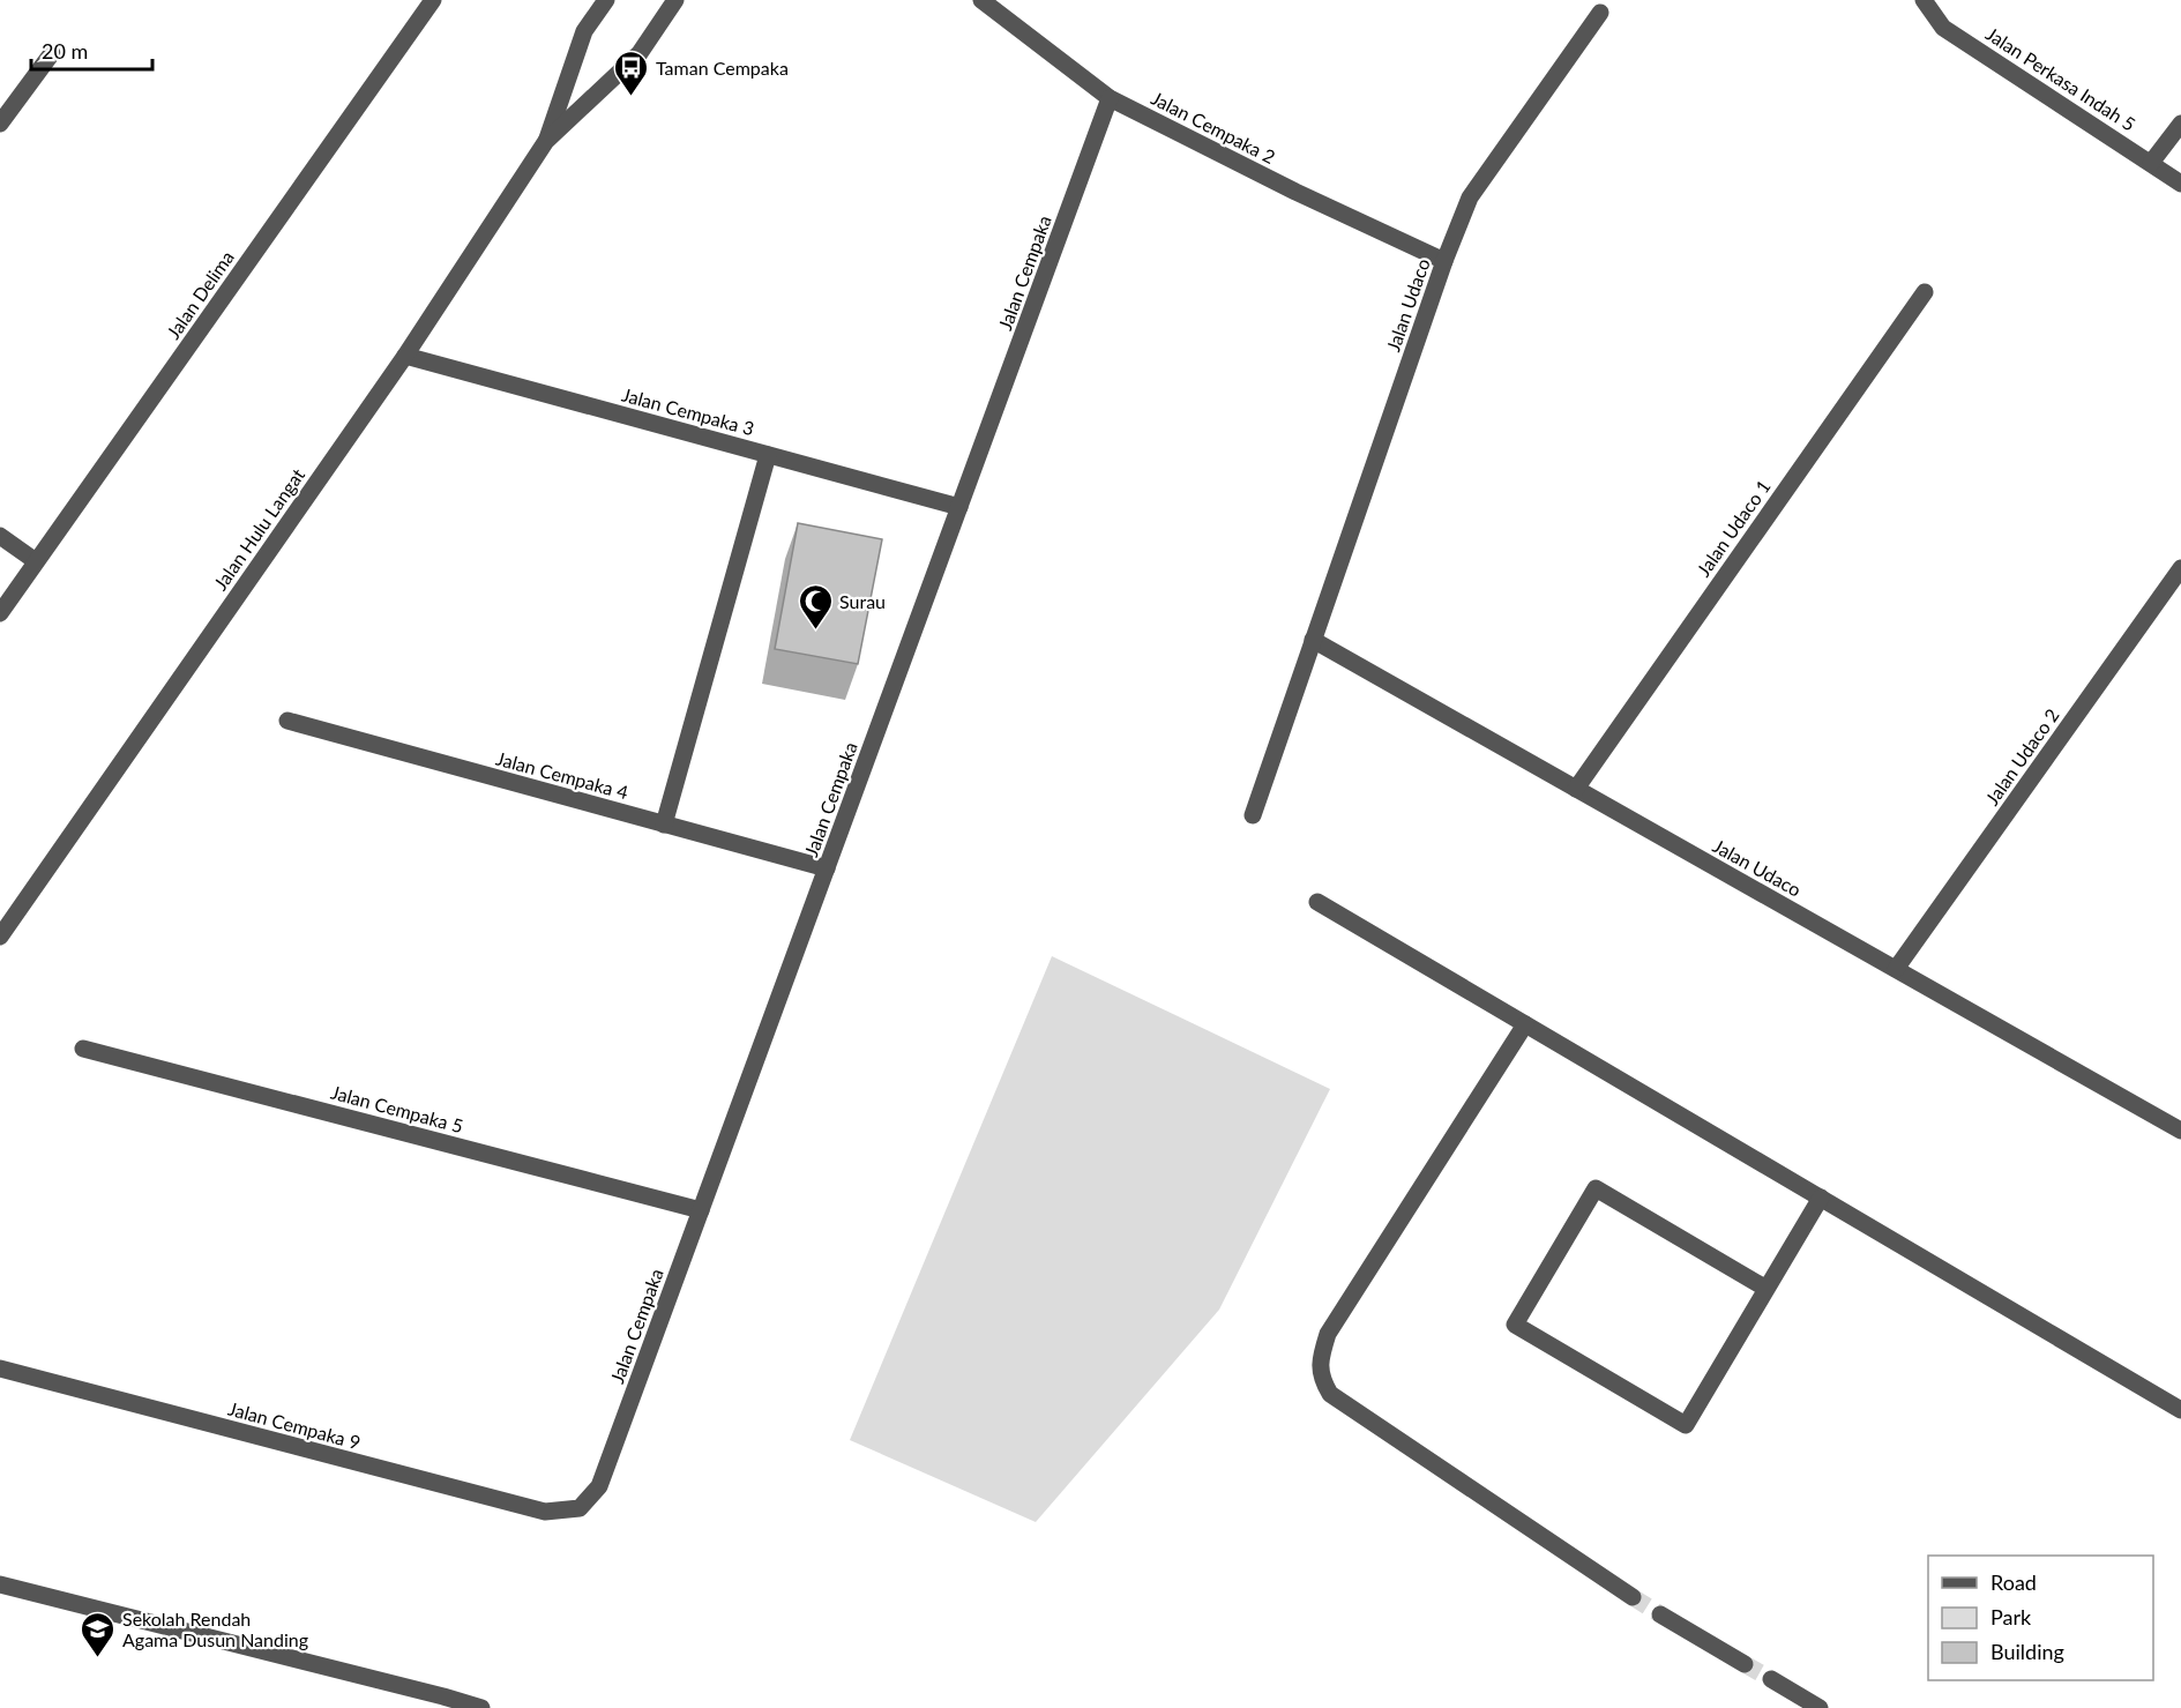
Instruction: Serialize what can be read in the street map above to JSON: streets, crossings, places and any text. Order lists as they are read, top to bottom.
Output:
{
  "streets": {
    "street": [
      "Jalan Perkasa Indah 5",
      "Jalan Cempaka 2",
      "Jalan Cempaka",
      "Jalan Delima",
      "Jalan Udaco",
      "Jalan Cempaka 3",
      "Jalan Udaco 1",
      "Jalan Hulu Langat",
      "Jalan Udaco 2",
      "Jalan Cempaka 4",
      "Jalan Cempaka 5",
      "Jalan Cempaka 9"
    ]
  },
  "crossings": [
    ["Jalan Cempaka 2", "Jalan Cempaka"],
    ["Jalan Cempaka 2", "Jalan Udaco"],
    ["Jalan Cempaka", "Jalan Cempaka 3"],
    ["Jalan Cempaka", "Jalan Cempaka 4"],
    ["Jalan Cempaka", "Jalan Cempaka 5"],
    ["Jalan Cempaka", "Jalan Cempaka 9"],
    ["Jalan Udaco", "Jalan Udaco 1"],
    ["Jalan Udaco", "Jalan Udaco 2"],
    ["Jalan Cempaka 3", "Jalan Hulu Langat"]
  ],
  "places": {
    "bus stop": ["Taman Cempaka"],
    "mosque": ["Surau"],
    "school or university": ["Sekolah Rendah Agama Dusun Nanding"]
  },
  "legend": ["Road", "Park", "Building"],
  "scale_bar": "20 m"
}
